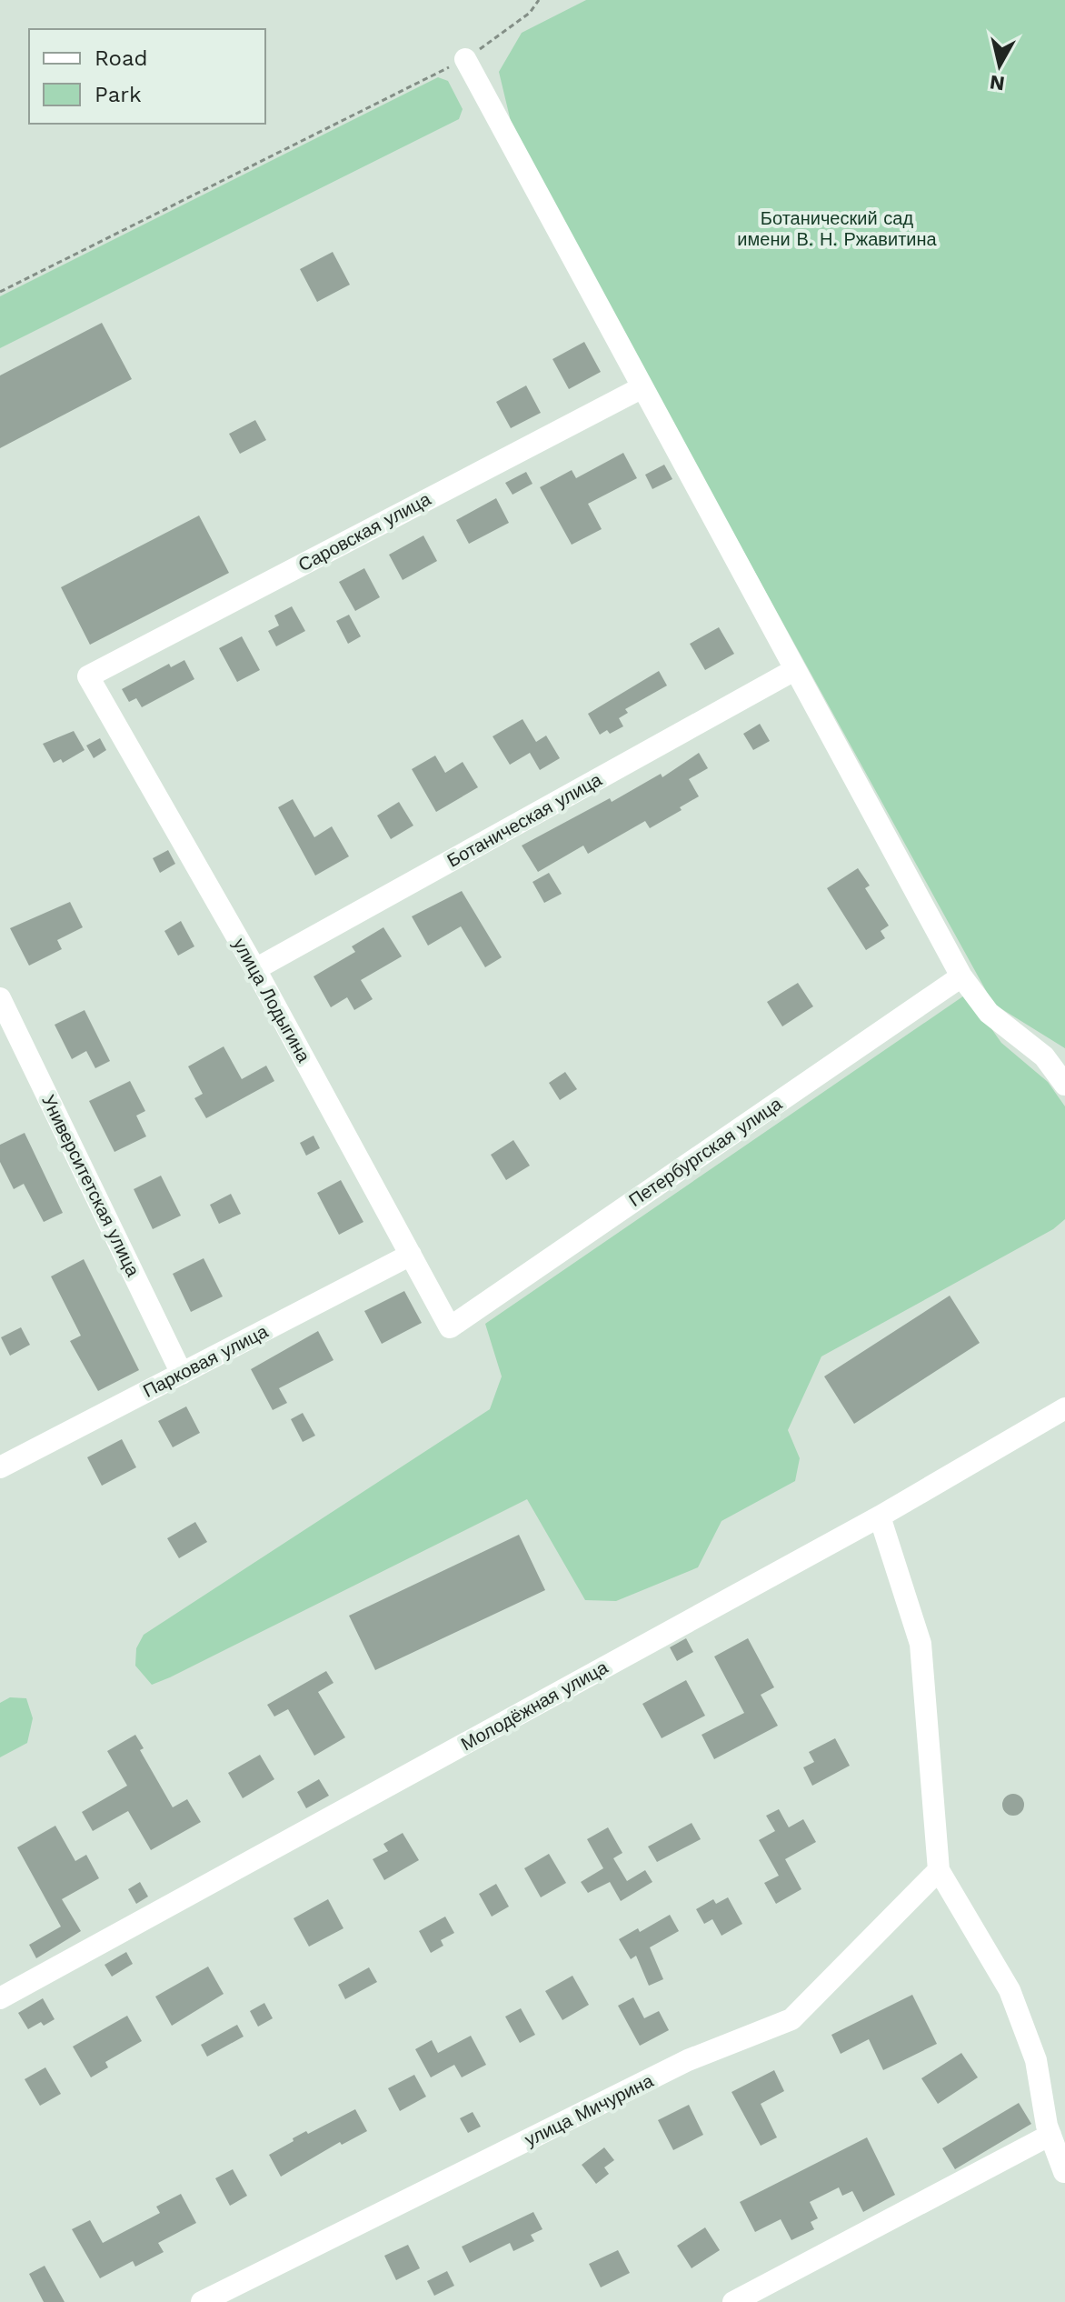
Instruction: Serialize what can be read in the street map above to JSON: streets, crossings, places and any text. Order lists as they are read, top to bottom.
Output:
{
  "streets": {
    "street": [
      "Саровская улица",
      "Ботаническая улица",
      "улица Лодыгина",
      "Петербургская улица",
      "Университетская улица",
      "Парковая улица",
      "Молодёжная улица",
      "улица Мичурина"
    ]
  },
  "crossings": [
    ["Саровская улица", "улица Лодыгина"],
    ["Ботаническая улица", "улица Лодыгина"],
    ["улица Лодыгина", "Петербургская улица"],
    ["улица Лодыгина", "Парковая улица"],
    ["Университетская улица", "Парковая улица"]
  ],
  "parks": ["Ботанический сад имени В. Н. Ржавитина"],
  "legend": ["Road", "Park"],
  "north": "bottom"
}
